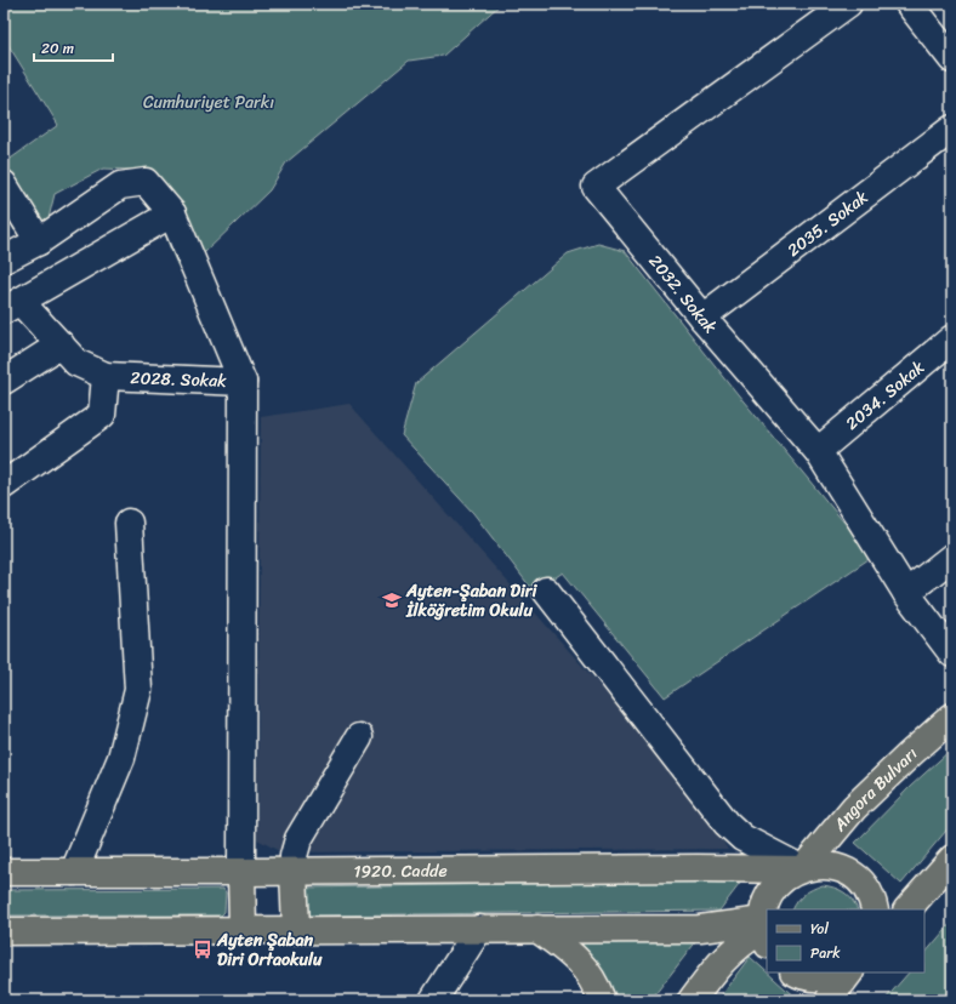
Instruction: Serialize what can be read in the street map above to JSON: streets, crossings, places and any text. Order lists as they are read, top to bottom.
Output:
{
  "streets": {
    "main road": ["Angora Bulvarı", "1920. Cadde"],
    "street": [
      "2035. Sokak",
      "2032. Sokak",
      "2028. Sokak",
      "2034. Sokak"
    ]
  },
  "crossings": [
    ["2035. Sokak", "2032. Sokak"],
    ["2032. Sokak", "2034. Sokak"],
    ["Angora Bulvarı", "1920. Cadde"]
  ],
  "parks": ["Cumhuriyet Parkı"],
  "places": {
    "school or university": ["Ayten-Şaban Diri İlköğretim Okulu"],
    "bus stop": ["Ayten Şaban Diri Ortaokulu"]
  },
  "legend": ["Yol", "Park"],
  "scale_bar": "20 m"
}
